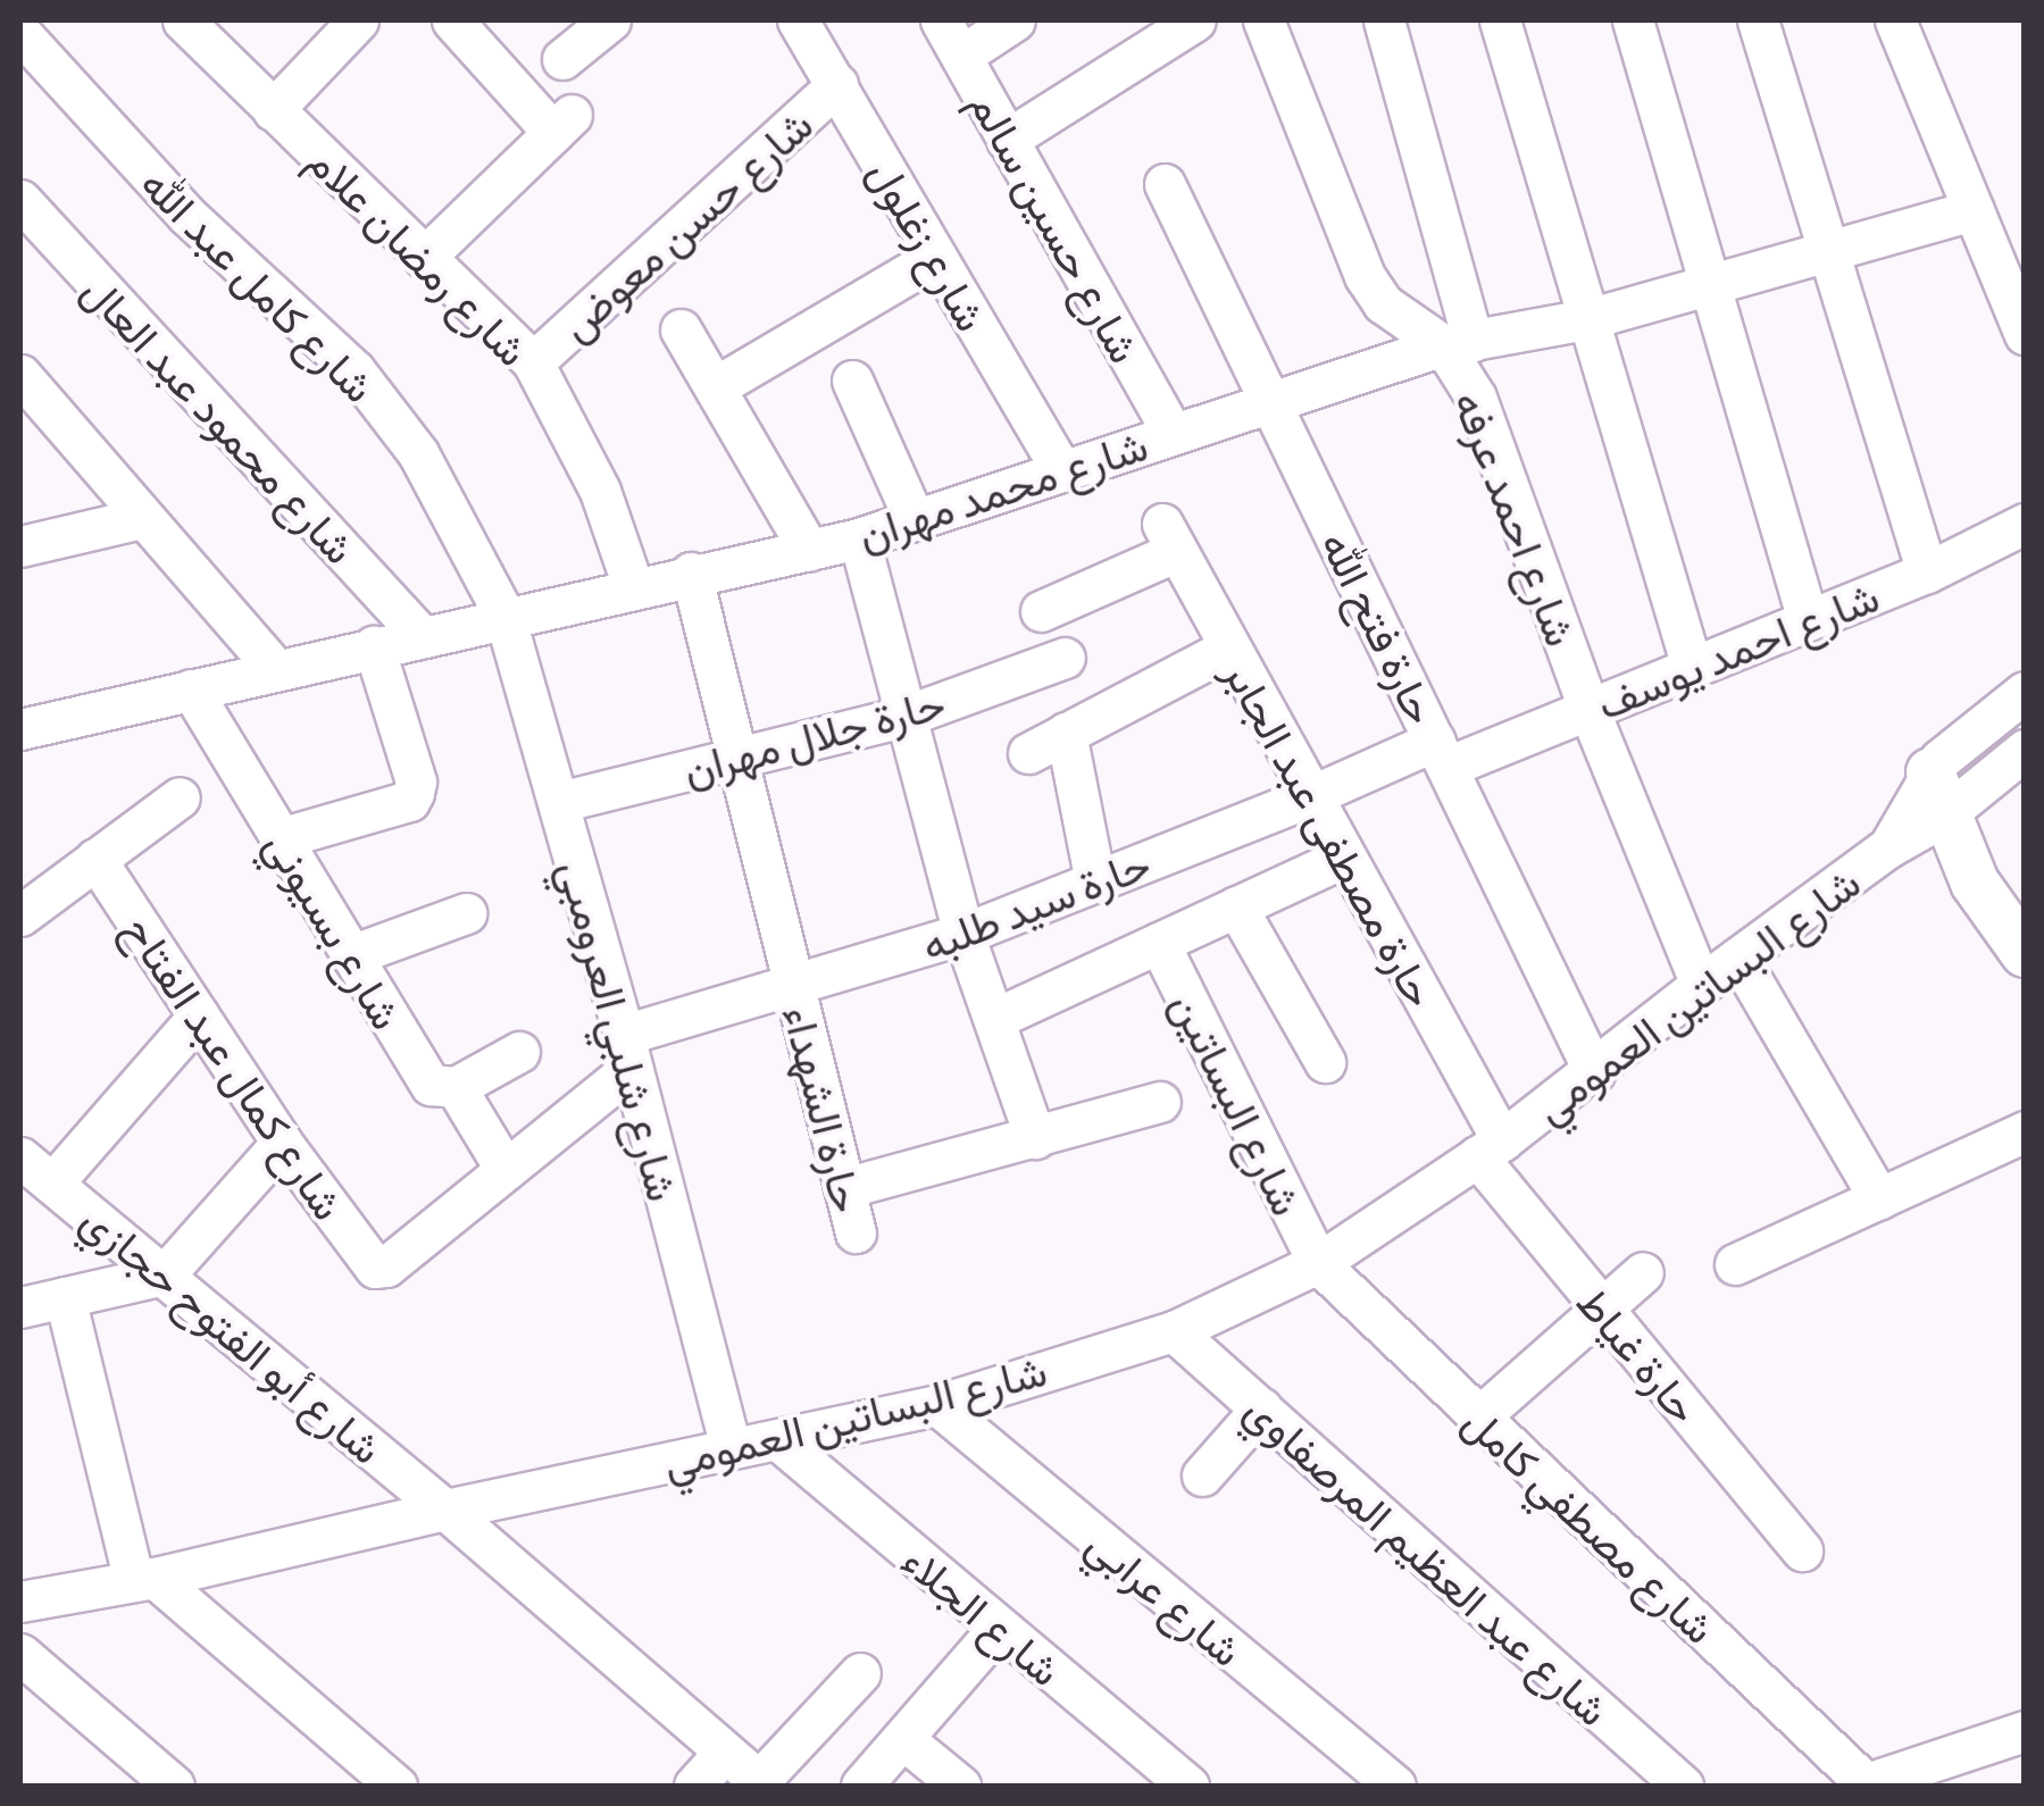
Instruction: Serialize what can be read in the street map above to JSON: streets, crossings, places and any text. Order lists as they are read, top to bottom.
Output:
{
  "streets": {
    "street": [
      "شارع حسن معوض",
      "شارع حسين سالم",
      "شارع زغلول",
      "شارع رمضان علام",
      "شارع كامل عبد الله",
      "شارع محمود عبد العال",
      "شارع محمد مهران",
      "شارع احمد عرفه",
      "حارة فتح الله",
      "شارع احمد يوسف",
      "حارة جلال مهران",
      "حارة مصطفى عبد الجابر",
      "حارة سيد طلبه",
      "شارع بسيوني",
      "شارع البساتين العمومي",
      "شارع شلبي العرومبي",
      "شارع كمال عبد الفتاح",
      "شارع البساتين",
      "حارة الشهداء",
      "شارع أبو الفتوح حجازي",
      "حارة غياط",
      "شارع مصطفي كامل",
      "شارع عبد العظيم المرصفاوي",
      "شارع عرابي",
      "شارع الجلاء"
    ]
  },
  "crossings": [
    ["شارع حسن معوض", "شارع زغلول"],
    ["شارع حسن معوض", "شارع رمضان علام"],
    ["شارع حسين سالم", "شارع محمد مهران"],
    ["شارع زغلول", "شارع محمد مهران"],
    ["شارع رمضان علام", "شارع محمد مهران"],
    ["شارع كامل عبد الله", "شارع محمد مهران"],
    ["شارع كامل عبد الله", "شارع شلبي العرومبي"],
    ["شارع محمود عبد العال", "شارع محمد مهران"],
    ["شارع محمد مهران", "شارع احمد عرفه"],
    ["شارع محمد مهران", "حارة فتح الله"],
    ["شارع محمد مهران", "شارع بسيوني"],
    ["شارع محمد مهران", "شارع شلبي العرومبي"],
    ["شارع محمد مهران", "حارة الشهداء"],
    ["شارع احمد عرفه", "شارع احمد يوسف"],
    ["شارع احمد عرفه", "شارع البساتين العمومي"],
    ["حارة فتح الله", "شارع احمد يوسف"],
    ["حارة فتح الله", "حارة سيد طلبه"],
    ["حارة فتح الله", "شارع البساتين العمومي"],
    ["شارع احمد يوسف", "حارة سيد طلبه"],
    ["حارة جلال مهران", "شارع شلبي العرومبي"],
    ["حارة جلال مهران", "حارة الشهداء"],
    ["حارة مصطفى عبد الجابر", "حارة سيد طلبه"],
    ["حارة مصطفى عبد الجابر", "شارع البساتين العمومي"],
    ["حارة مصطفى عبد الجابر", "حارة غياط"],
    ["حارة سيد طلبه", "شارع شلبي العرومبي"],
    ["حارة سيد طلبه", "حارة الشهداء"],
    ["شارع البساتين العمومي", "شارع شلبي العرومبي"],
    ["شارع البساتين العمومي", "شارع البساتين"],
    ["شارع البساتين العمومي", "شارع أبو الفتوح حجازي"],
    ["شارع البساتين العمومي", "حارة غياط"],
    ["شارع البساتين العمومي", "شارع مصطفي كامل"],
    ["شارع البساتين العمومي", "شارع عبد العظيم المرصفاوي"],
    ["شارع البساتين العمومي", "شارع عرابي"],
    ["شارع البساتين العمومي", "شارع الجلاء"],
    ["شارع البساتين", "شارع مصطفي كامل"]
  ]
}
